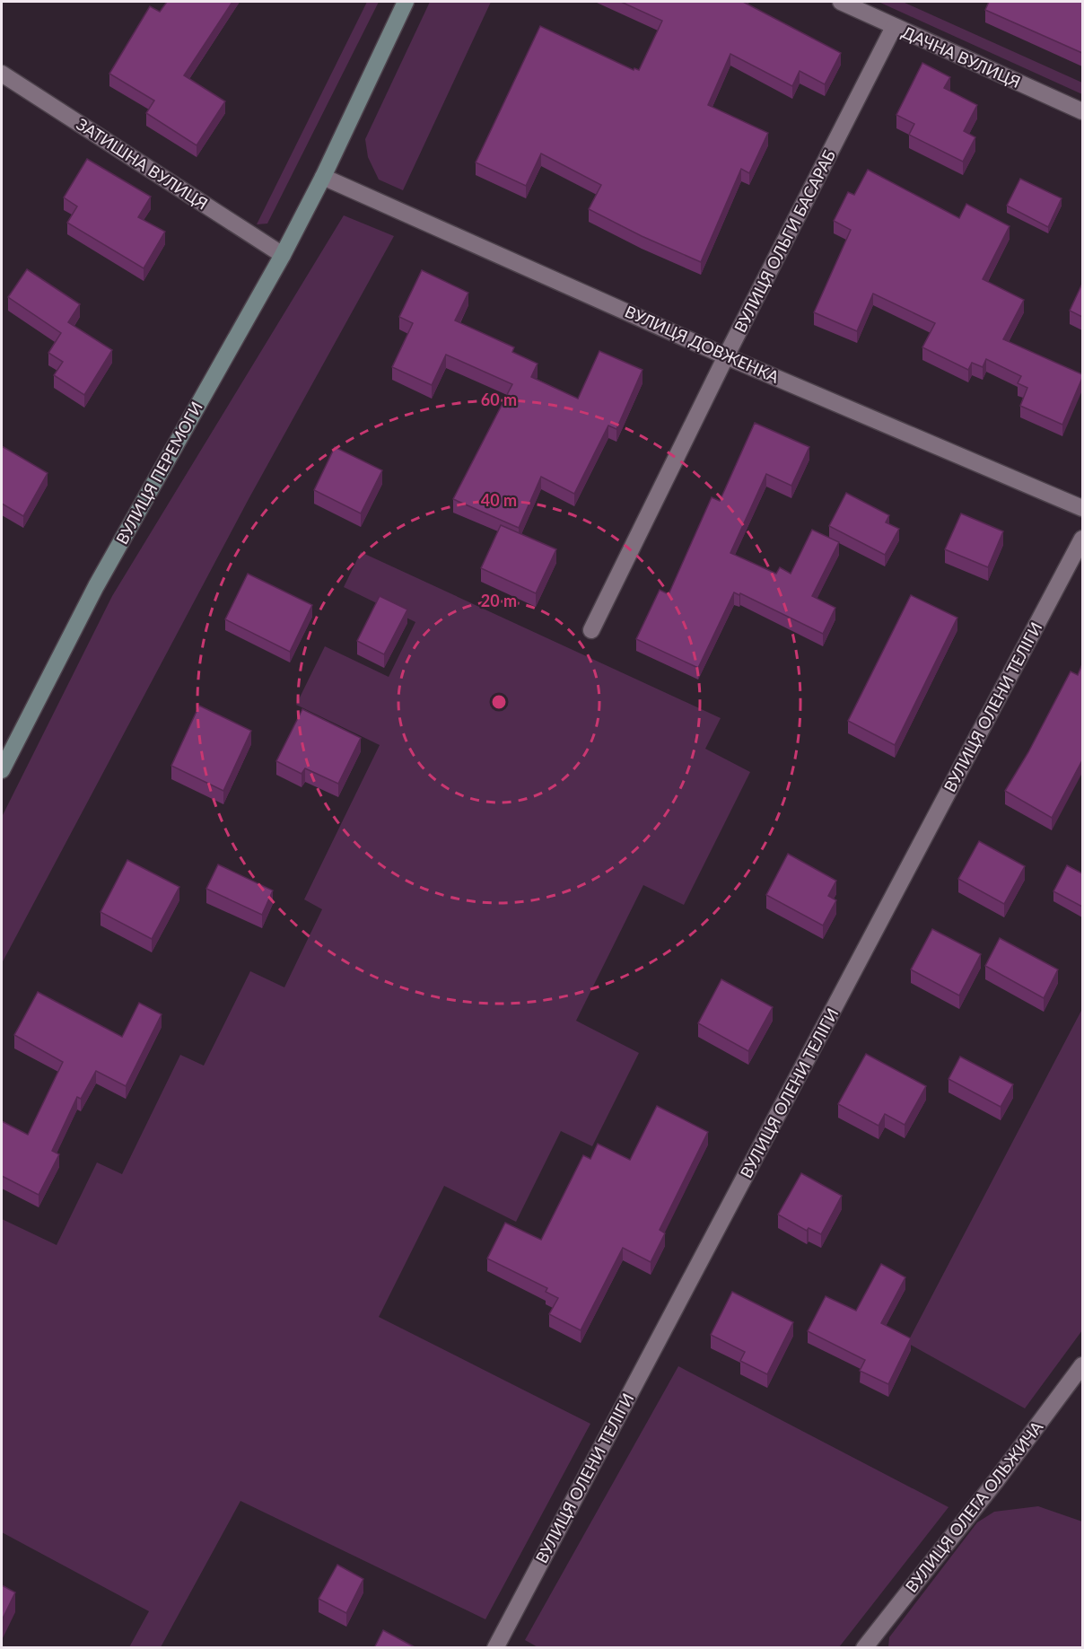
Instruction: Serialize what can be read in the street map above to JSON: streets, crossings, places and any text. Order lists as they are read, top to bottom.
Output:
{
  "streets": {
    "main road": ["ВУЛИЦЯ ПЕРЕМОГИ"],
    "street": [
      "ДАЧНА ВУЛИЦЯ",
      "ЗАТИШНА ВУЛИЦЯ",
      "ВУЛИЦЯ ОЛЬГИ БАСАРАБ",
      "ВУЛИЦЯ ДОВЖЕНКА",
      "ВУЛИЦЯ ОЛЕНИ ТЕЛІГИ",
      "ВУЛИЦЯ ОЛЕГА ОЛЬЖИЧА"
    ]
  },
  "crossings": [
    ["ДАЧНА ВУЛИЦЯ", "ВУЛИЦЯ ОЛЬГИ БАСАРАБ"],
    ["ЗАТИШНА ВУЛИЦЯ", "ВУЛИЦЯ ПЕРЕМОГИ"],
    ["ВУЛИЦЯ ОЛЬГИ БАСАРАБ", "ВУЛИЦЯ ДОВЖЕНКА"],
    ["ВУЛИЦЯ ДОВЖЕНКА", "ВУЛИЦЯ ПЕРЕМОГИ"]
  ],
  "rings": ["60 m", "40 m", "20 m"]
}
